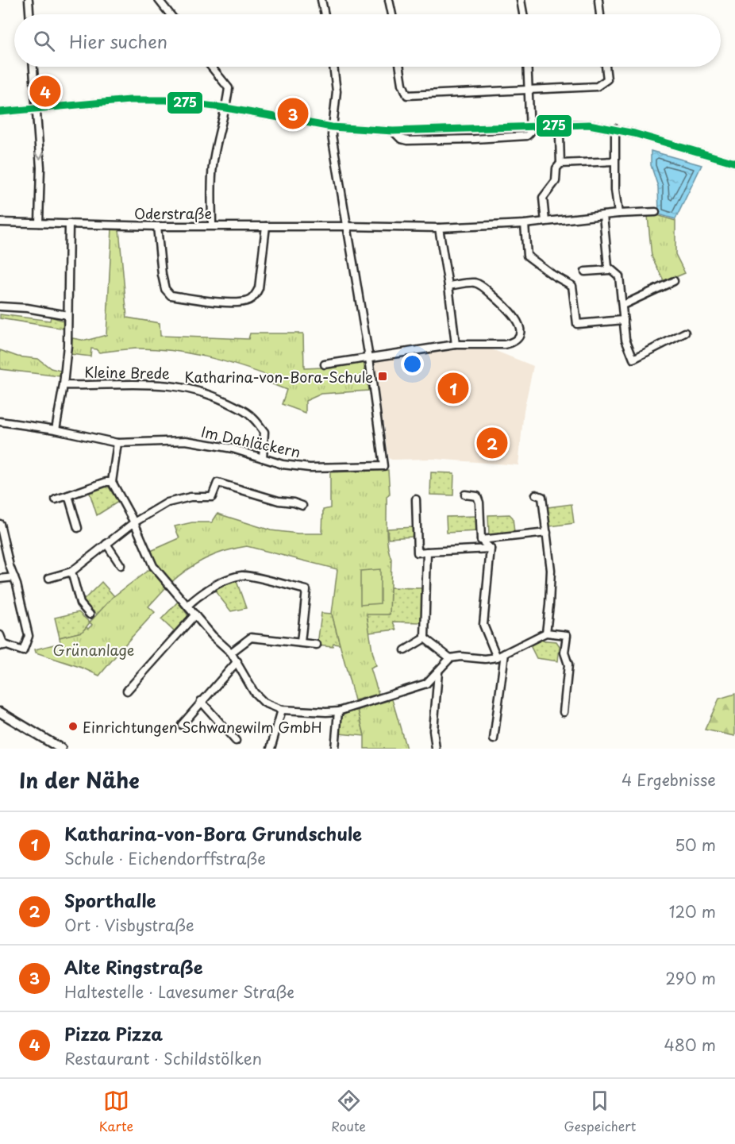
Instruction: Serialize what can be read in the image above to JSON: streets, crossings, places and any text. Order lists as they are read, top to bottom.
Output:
{
  "streets": {
    "street": ["Oderstraße", "Kleine Brede", "Im Dahläckern"]
  },
  "crossings": [
    ["Kleine Brede", "Im Dahläckern"]
  ],
  "parks": ["Grünanlage"],
  "places": {
    "transit": ["Katharina-von-Bora-Schule"],
    "other": ["Einrichtungen Schwanewilm GmbH"]
  },
  "lines": ["transit line 275"],
  "page": {
    "search": "Hier suchen",
    "pins": [
      "4",
      "3",
      "1",
      "2"
    ],
    "heading": ["In der Nähe", "4 Ergebnisse"],
    "list": [
      {
        "mark": "1",
        "name": "Katharina-von-Bora Grundschule",
        "note": "Schule · Eichendorffstraße",
        "value": "50 m"
      },
      {
        "mark": "2",
        "name": "Sporthalle",
        "note": "Ort · Visbystraße",
        "value": "120 m"
      },
      {
        "mark": "3",
        "name": "Alte Ringstraße",
        "note": "Haltestelle · Lavesumer Straße",
        "value": "290 m"
      },
      {
        "mark": "4",
        "name": "Pizza Pizza",
        "note": "Restaurant · Schildstölken",
        "value": "480 m"
      }
    ],
    "nav": ["Karte", "Route", "Gespeichert"]
  }
}
